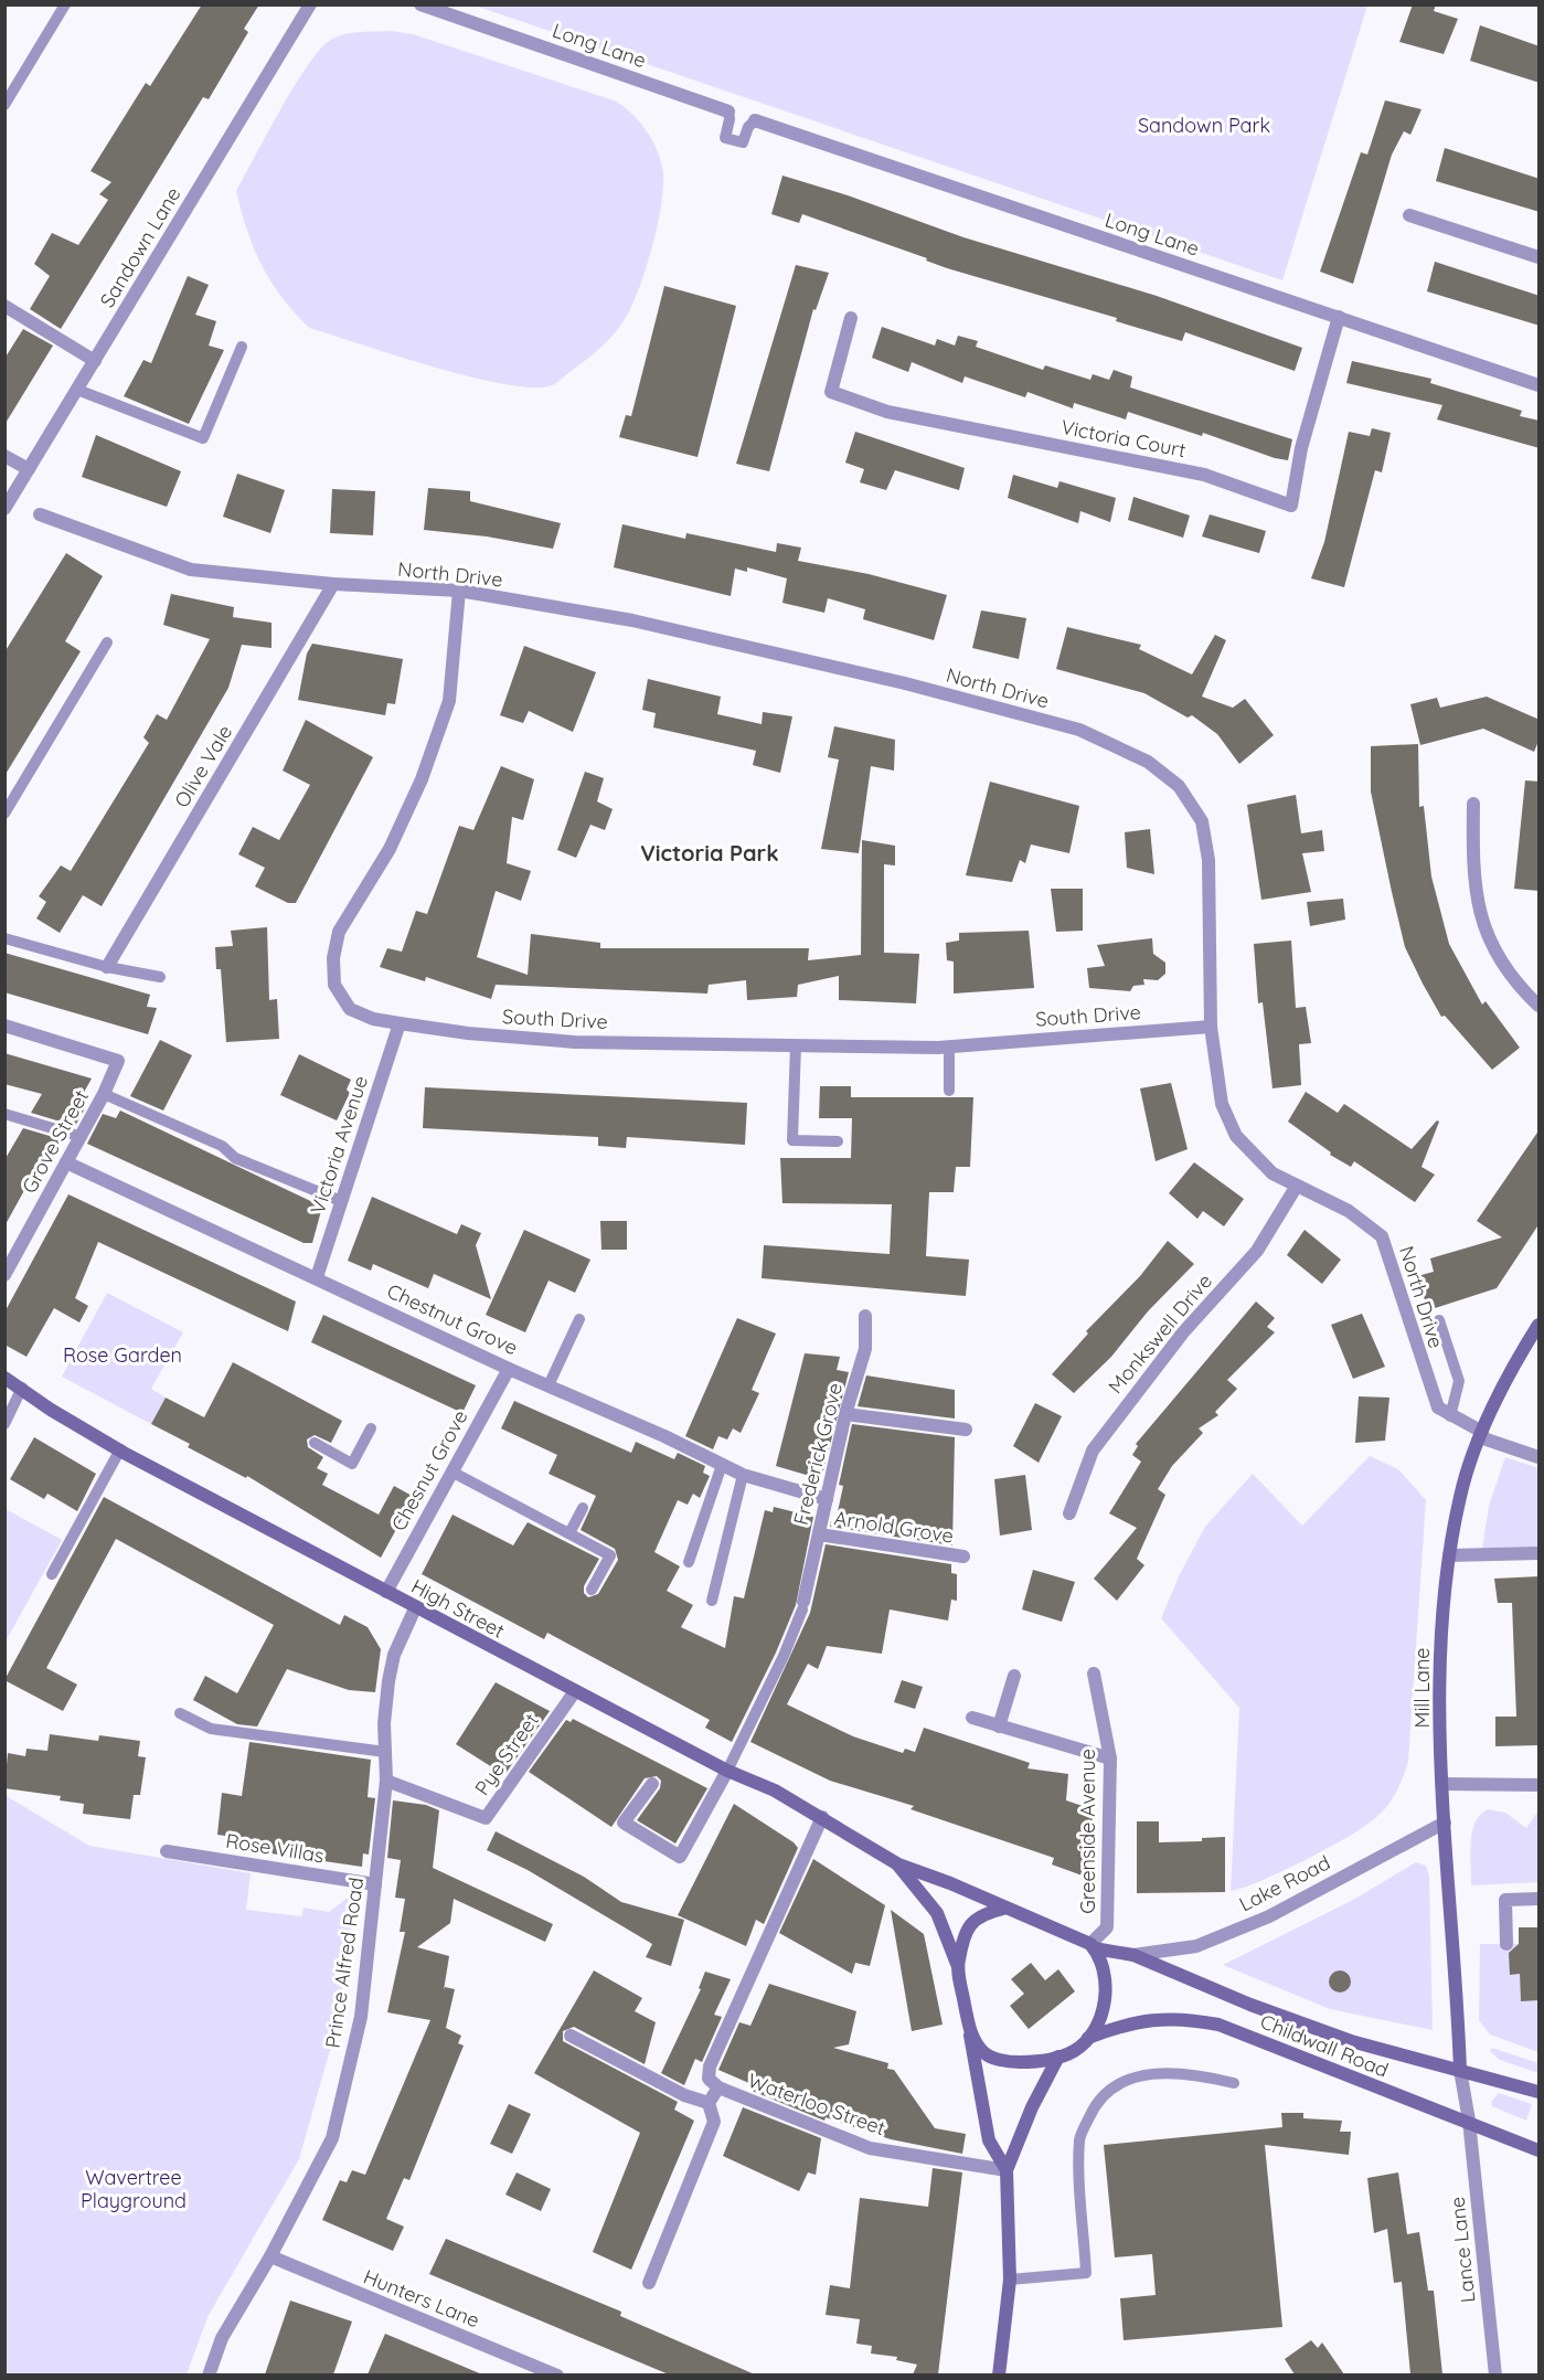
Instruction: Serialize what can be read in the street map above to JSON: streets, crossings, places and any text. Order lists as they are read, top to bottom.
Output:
{
  "streets": {
    "main road": ["High Street", "Mill Lane", "Childwall Road"],
    "street": [
      "Long Lane",
      "Sandown Lane",
      "Victoria Court",
      "North Drive",
      "Olive Vale",
      "South Drive",
      "Grove Street",
      "Victoria Avenue",
      "Chestnut Grove",
      "Monkswell Drive",
      "Frederick Grove",
      "Chesnut Grove",
      "Arnold Grove",
      "Pye Street",
      "Greenside Avenue",
      "Rose Villas",
      "Lake Road",
      "Prince Alfred Road",
      "Waterloo Street",
      "Lance Lane",
      "Hunters Lane"
    ]
  },
  "crossings": [
    ["Long Lane", "Victoria Court"],
    ["North Drive", "Olive Vale"],
    ["North Drive", "South Drive"],
    ["North Drive", "Monkswell Drive"],
    ["North Drive", "Mill Lane"],
    ["South Drive", "Victoria Avenue"],
    ["Grove Street", "Chestnut Grove"],
    ["Victoria Avenue", "Chestnut Grove"],
    ["Chestnut Grove", "Frederick Grove"],
    ["Chestnut Grove", "Chesnut Grove"],
    ["Frederick Grove", "Arnold Grove"],
    ["Chesnut Grove", "High Street"],
    ["High Street", "Pye Street"],
    ["High Street", "Greenside Avenue"],
    ["High Street", "Prince Alfred Road"],
    ["High Street", "Childwall Road"],
    ["High Street", "Waterloo Street"],
    ["Mill Lane", "Lake Road"],
    ["Mill Lane", "Childwall Road"],
    ["Mill Lane", "Lance Lane"],
    ["Pye Street", "Prince Alfred Road"],
    ["Greenside Avenue", "Childwall Road"],
    ["Rose Villas", "Prince Alfred Road"],
    ["Lake Road", "Childwall Road"],
    ["Prince Alfred Road", "Hunters Lane"],
    ["Childwall Road", "Lance Lane"]
  ],
  "districts": ["Victoria Park"],
  "parks": ["Sandown Park", "Rose Garden", "Wavertree Playground"]
}
